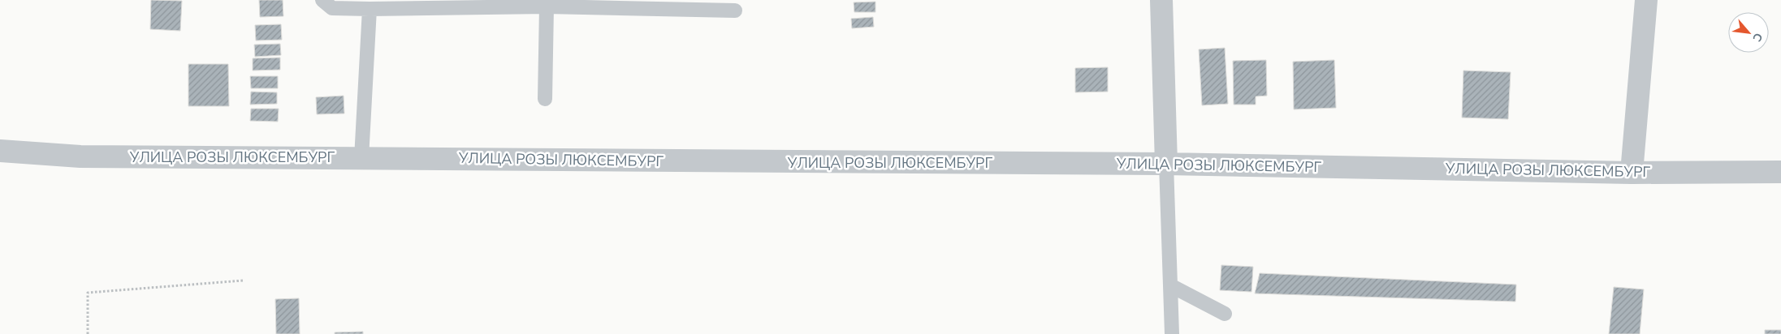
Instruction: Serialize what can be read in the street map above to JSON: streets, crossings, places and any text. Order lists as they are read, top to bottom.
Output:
{
  "streets": {
    "street": ["УЛИЦА РОЗЫ ЛЮКСЕМБУРГ"]
  },
  "north": "bottom right"
}
